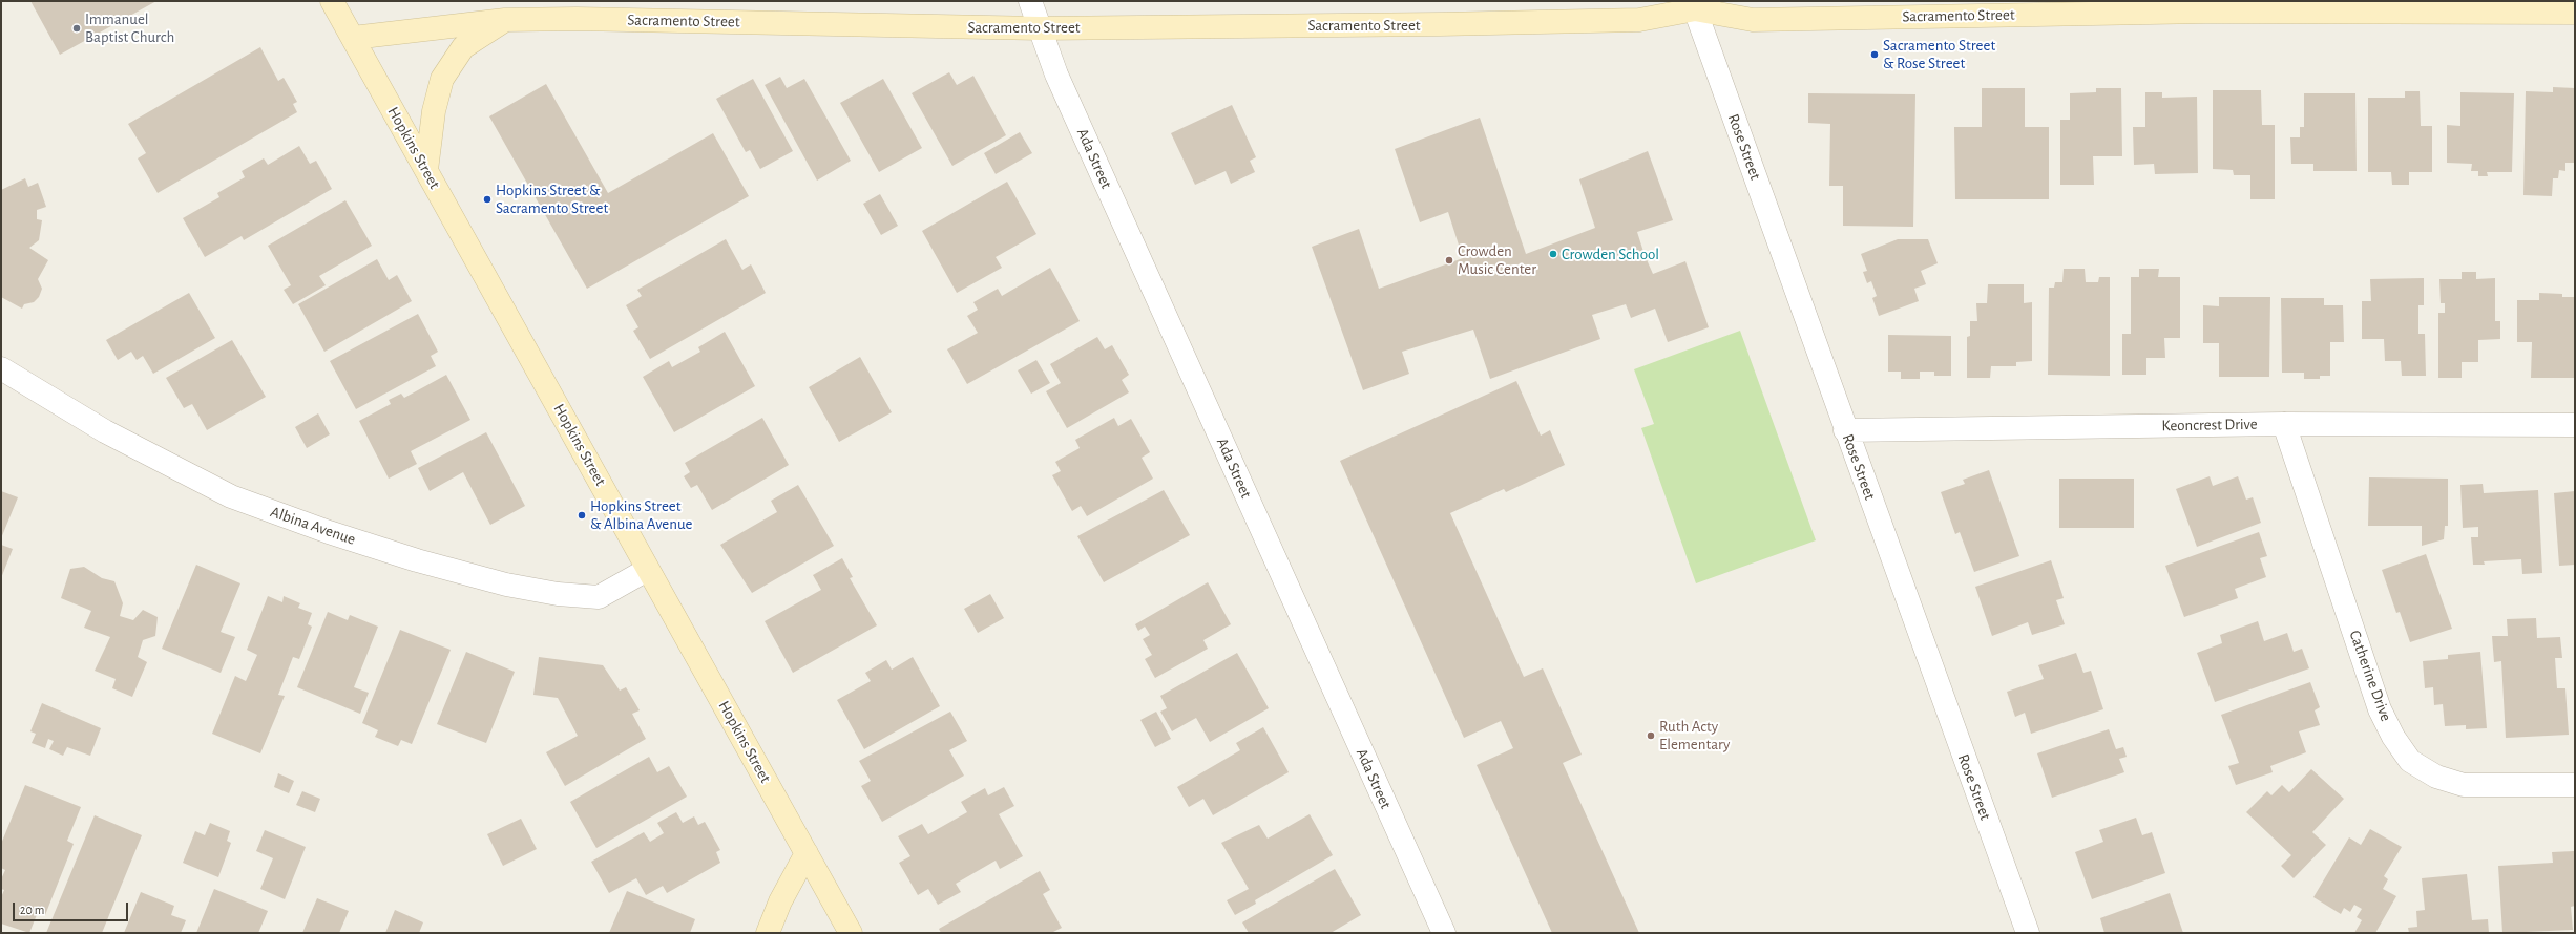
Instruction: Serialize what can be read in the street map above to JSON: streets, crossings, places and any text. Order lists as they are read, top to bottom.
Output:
{
  "streets": {
    "street": [
      "Sacramento Street",
      "Rose Street",
      "Hopkins Street",
      "Ada Street",
      "Keoncrest Drive",
      "Albina Avenue",
      "Catherine Drive"
    ]
  },
  "crossings": [
    ["Sacramento Street", "Rose Street"],
    ["Sacramento Street", "Hopkins Street"],
    ["Sacramento Street", "Ada Street"],
    ["Rose Street", "Keoncrest Drive"],
    ["Hopkins Street", "Albina Avenue"],
    ["Keoncrest Drive", "Catherine Drive"]
  ],
  "places": [
    "Immanuel Baptist Church",
    "Sacramento Street & Rose Street",
    "Hopkins Street & Sacramento Street",
    "Crowden School",
    "Crowden Music Center",
    "Hopkins Street & Albina Avenue",
    "Ruth Acty Elementary"
  ],
  "scale_bar": "20 m"
}
